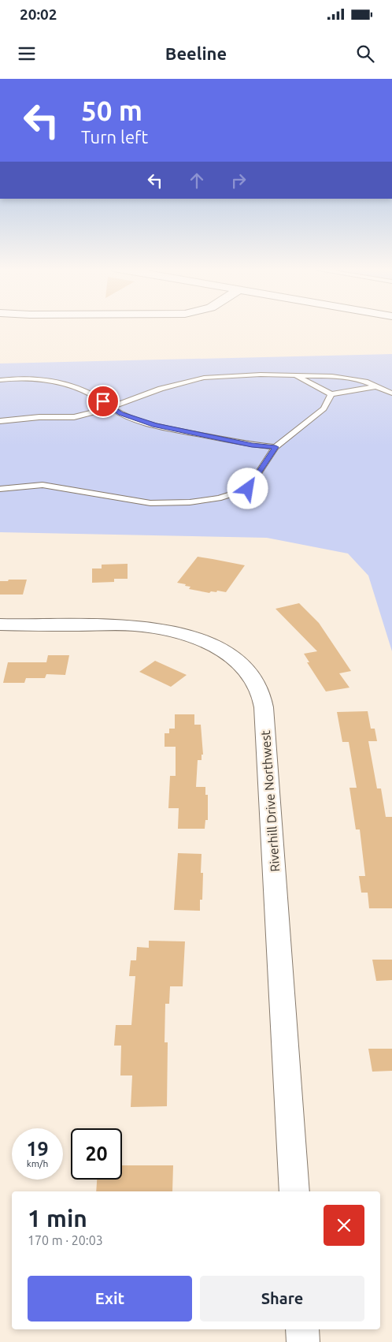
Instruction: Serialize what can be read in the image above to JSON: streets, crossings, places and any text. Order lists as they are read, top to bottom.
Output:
{
  "streets": {
    "street": ["Riverhill Drive Northwest"]
  },
  "page": {
    "status": "20:02",
    "header": "Beeline",
    "turn": ["50 m", "Turn left"],
    "speed": "19 km/h",
    "limit": "20",
    "heading": ["1 min", "170 m · 20:03"],
    "buttons": ["Exit", "Share"]
  }
}
